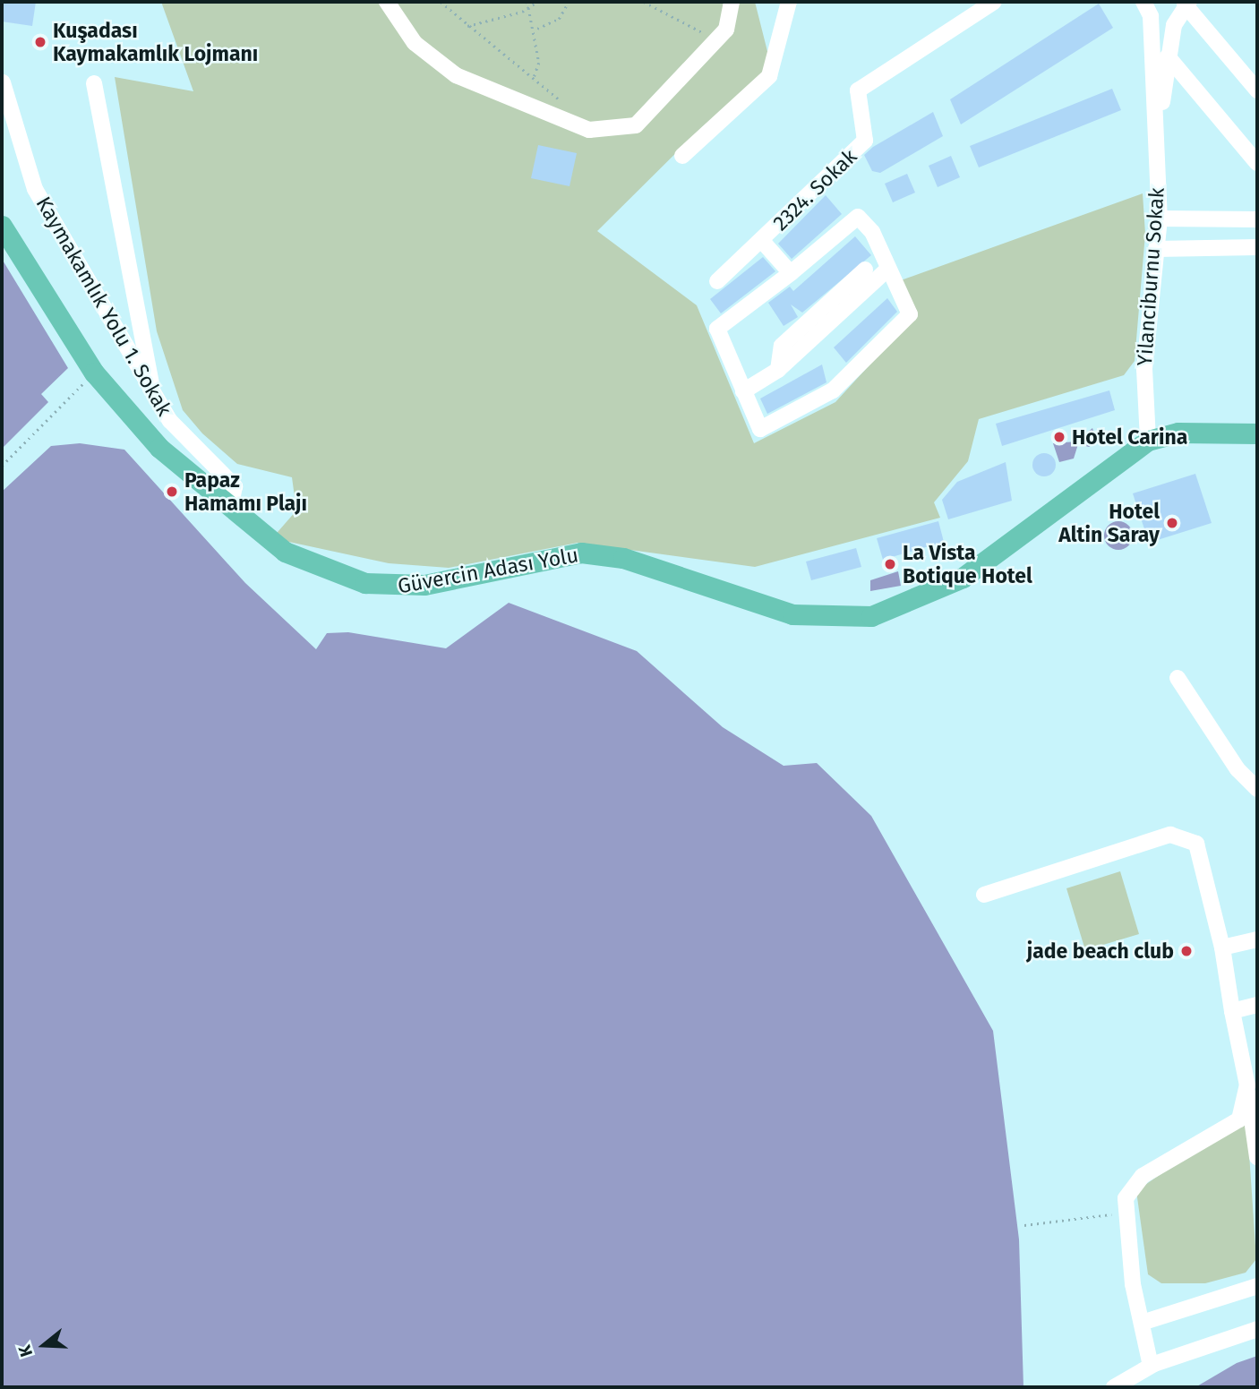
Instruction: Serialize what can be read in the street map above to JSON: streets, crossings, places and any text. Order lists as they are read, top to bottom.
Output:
{
  "streets": {
    "main road": ["Güvercin Adası Yolu"],
    "street": ["2324. Sokak", "Yilanciburnu Sokak", "Kaymakamlık Yolu 1. Sokak"]
  },
  "crossings": [
    ["Yilanciburnu Sokak", "Güvercin Adası Yolu"],
    ["Kaymakamlık Yolu 1. Sokak", "Güvercin Adası Yolu"]
  ],
  "places": [
    "Kuşadası Kaymakamlık Lojmanı",
    "Hotel Carina",
    "Papaz Hamamı Plajı",
    "Hotel Altin Saray",
    "La Vista Botique Hotel",
    "jade beach club"
  ],
  "north": "left"
}
